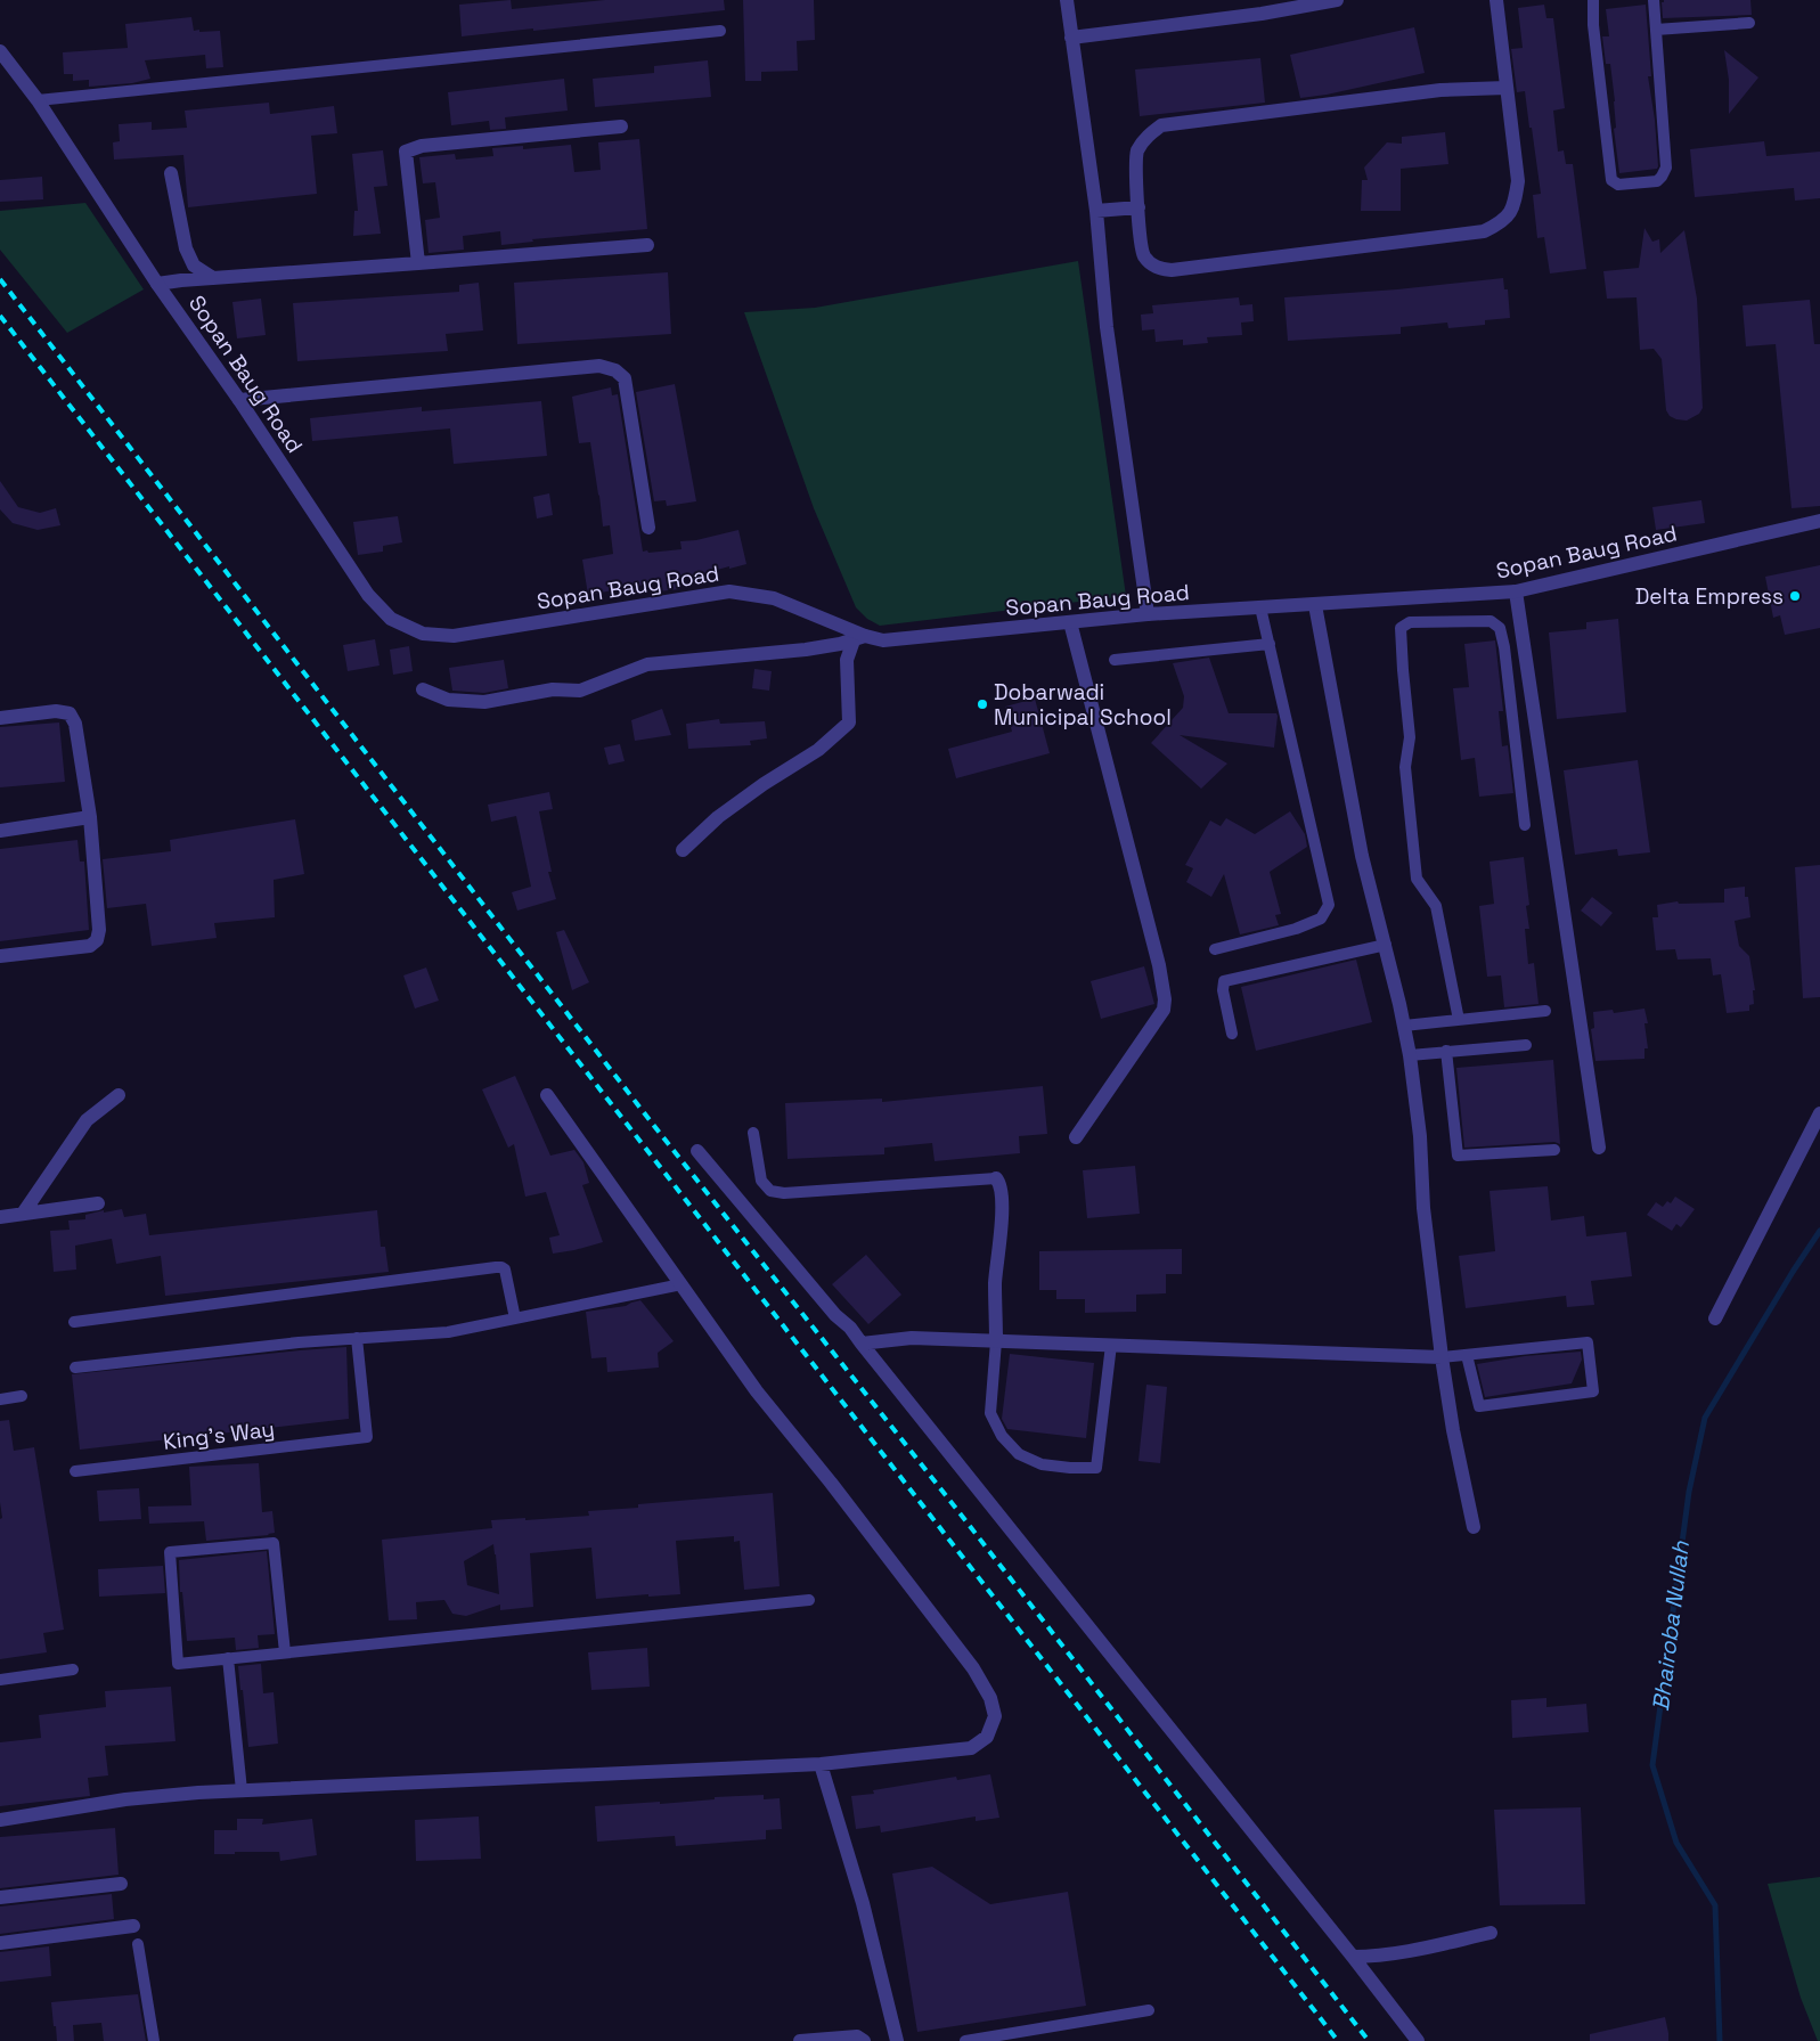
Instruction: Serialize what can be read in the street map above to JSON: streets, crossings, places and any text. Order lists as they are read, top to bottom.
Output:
{
  "streets": {
    "street": ["Sopan Baug Road"],
    "lane": ["King's Way"]
  },
  "water": ["Bhairoba Nullah"],
  "places": ["Delta Empress", "Dobarwadi Municipal School"]
}
